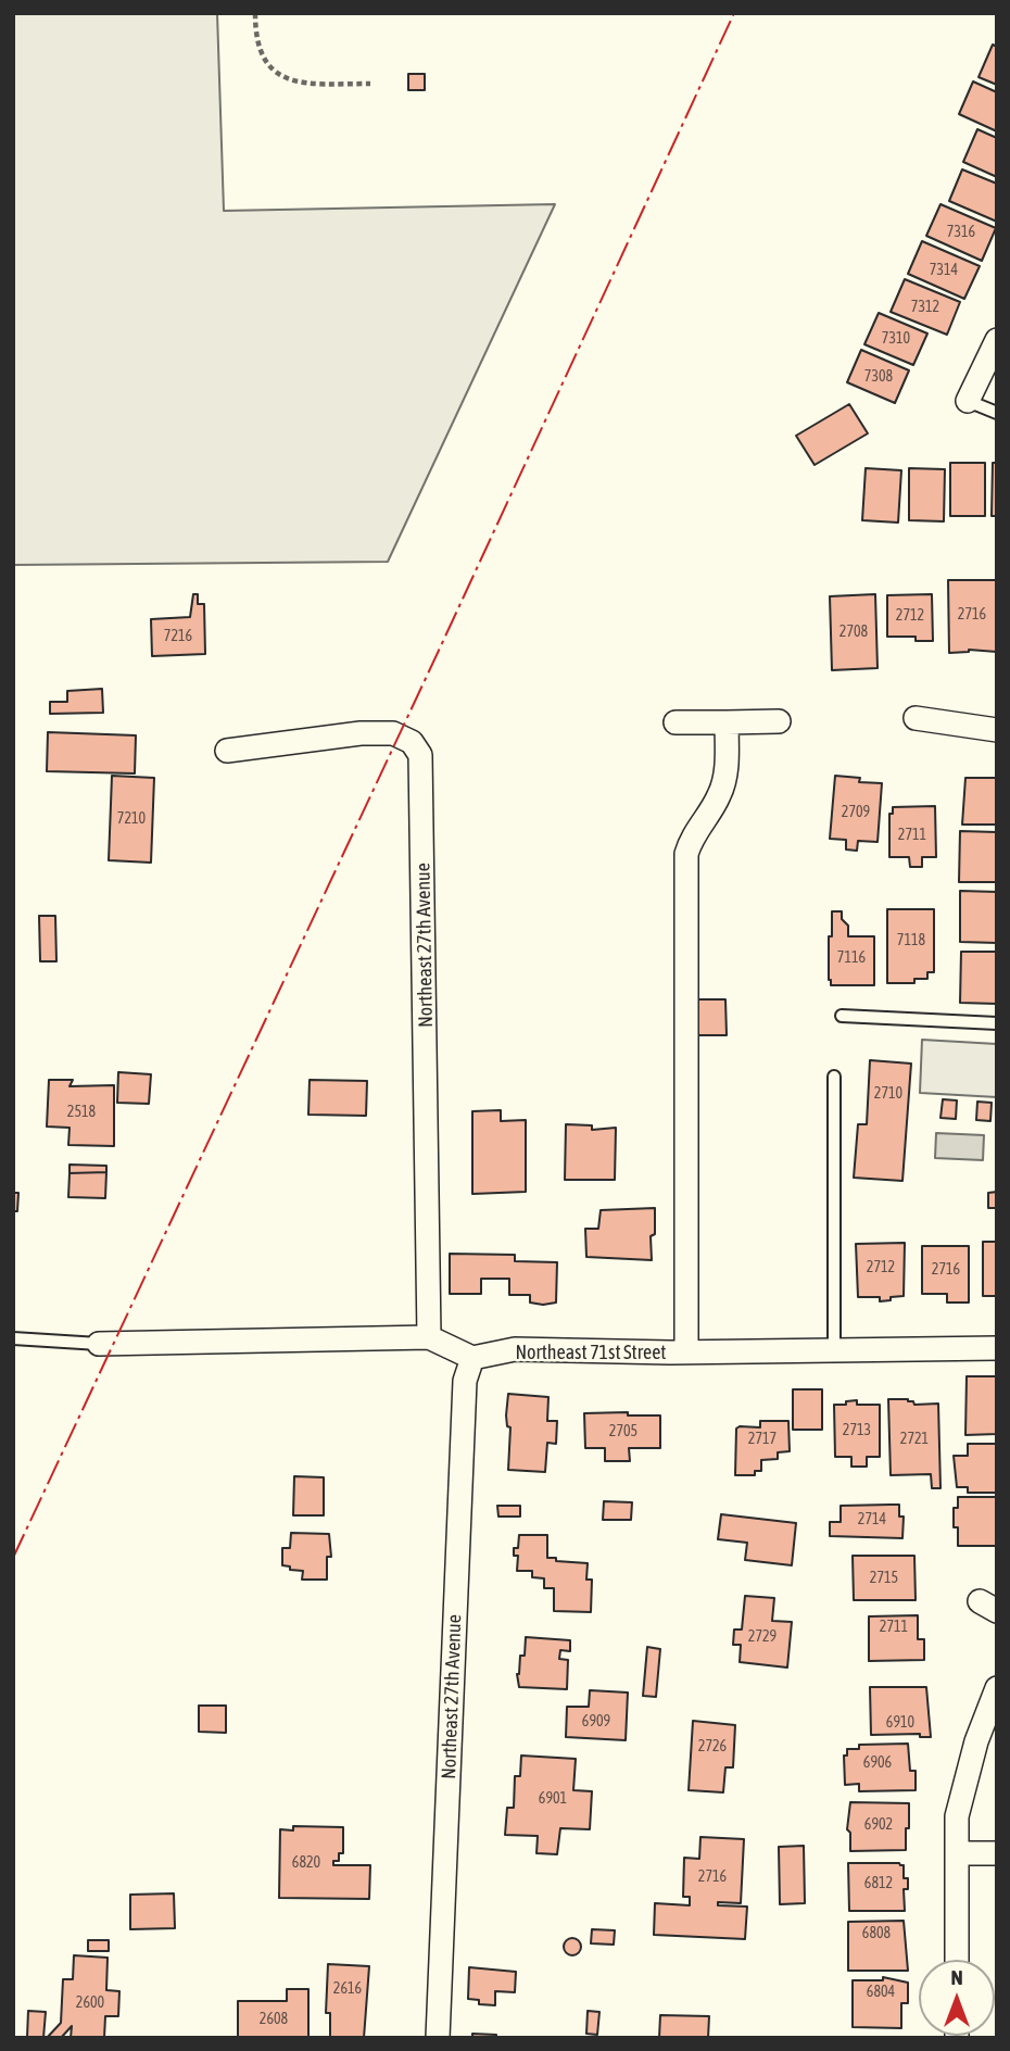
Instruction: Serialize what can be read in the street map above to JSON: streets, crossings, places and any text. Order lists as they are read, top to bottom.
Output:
{
  "streets": {
    "street": ["Northeast 27th Avenue", "Northeast 71st Street"]
  },
  "crossings": [
    ["Northeast 27th Avenue", "Northeast 71st Street"]
  ],
  "house_numbers": [
    "7316",
    "7314",
    "7312",
    "7310",
    "7308",
    "2716",
    "2712",
    "2708",
    "7216",
    "2709",
    "7210",
    "2711",
    "7118",
    "7116",
    "2710",
    "2518",
    "2712",
    "2716",
    "2713",
    "2705",
    "2717",
    "2721",
    "2714",
    "2715",
    "2711",
    "2729",
    "6909",
    "6910",
    "2726",
    "6906",
    "6901",
    "6902",
    "6820",
    "2716",
    "6812",
    "6808",
    "2616",
    "6804",
    "2600",
    "2608"
  ],
  "north": "top"
}
